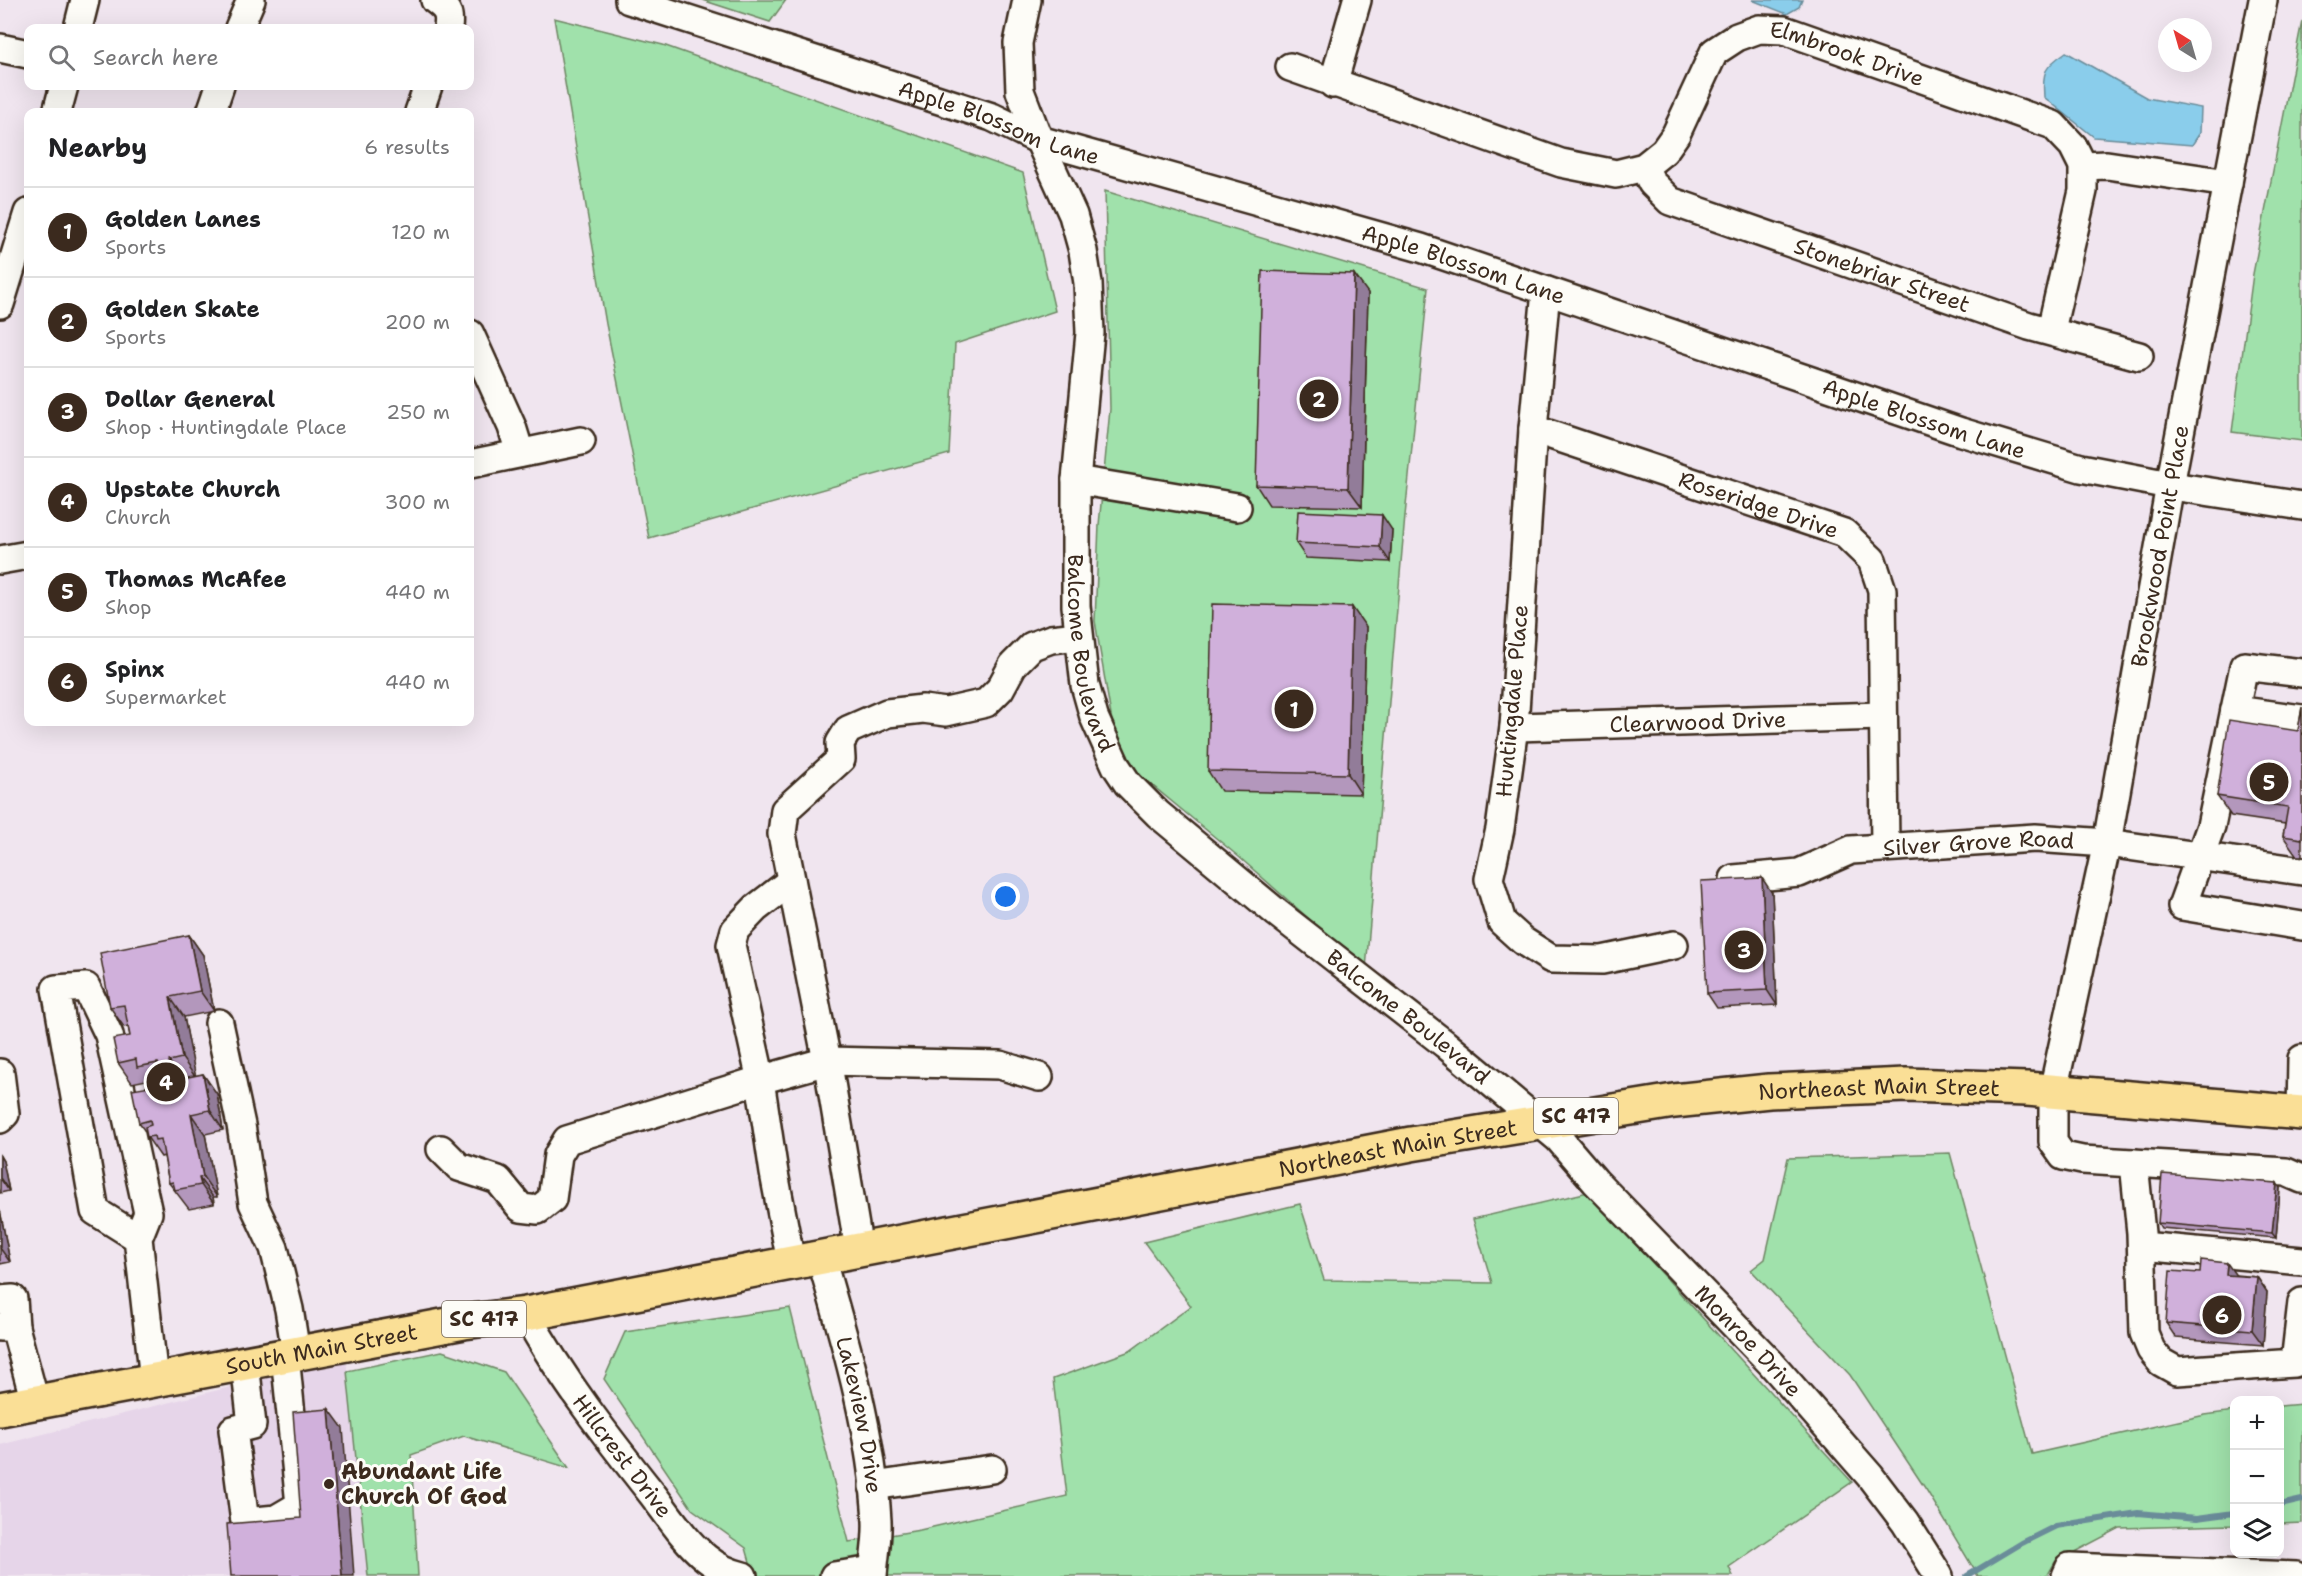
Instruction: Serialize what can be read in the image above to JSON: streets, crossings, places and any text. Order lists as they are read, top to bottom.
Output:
{
  "streets": {
    "main road": ["Northeast Main Street", "SC 417", "South Main Street"],
    "street": [
      "Elmbrook Drive",
      "Apple Blossom Lane",
      "Stonebriar Street",
      "Roseridge Drive",
      "Brookwood Point Place",
      "Balcome Boulevard",
      "Huntingdale Place",
      "Clearwood Drive",
      "Silver Grove Road",
      "Monroe Drive",
      "Lakeview Drive",
      "Hillcrest Drive"
    ]
  },
  "crossings": [
    ["Elmbrook Drive", "Stonebriar Street"],
    ["Apple Blossom Lane", "Brookwood Point Place"],
    ["Apple Blossom Lane", "Balcome Boulevard"],
    ["Apple Blossom Lane", "Huntingdale Place"],
    ["Roseridge Drive", "Huntingdale Place"],
    ["Roseridge Drive", "Clearwood Drive"],
    ["Roseridge Drive", "Silver Grove Road"],
    ["Brookwood Point Place", "Silver Grove Road"],
    ["Brookwood Point Place", "Northeast Main Street"],
    ["Balcome Boulevard", "Northeast Main Street"],
    ["Balcome Boulevard", "Monroe Drive"],
    ["Huntingdale Place", "Clearwood Drive"],
    ["Northeast Main Street", "Monroe Drive"],
    ["Northeast Main Street", "South Main Street"],
    ["Northeast Main Street", "Lakeview Drive"],
    ["South Main Street", "Lakeview Drive"],
    ["South Main Street", "Hillcrest Drive"]
  ],
  "places": ["Abundant Life Church Of God"],
  "north": "top left",
  "page": {
    "search": "Search here",
    "heading": ["Nearby", "6 results"],
    "list": [
      {
        "mark": "1",
        "name": "Golden Lanes",
        "note": "Sports",
        "value": "120 m"
      },
      {
        "mark": "2",
        "name": "Golden Skate",
        "note": "Sports",
        "value": "200 m"
      },
      {
        "mark": "3",
        "name": "Dollar General",
        "note": "Shop · Huntingdale Place",
        "value": "250 m"
      },
      {
        "mark": "4",
        "name": "Upstate Church",
        "note": "Church",
        "value": "300 m"
      },
      {
        "mark": "5",
        "name": "Thomas McAfee",
        "note": "Shop",
        "value": "440 m"
      },
      {
        "mark": "6",
        "name": "Spinx",
        "note": "Supermarket",
        "value": "440 m"
      }
    ],
    "pins": [
      "2",
      "1",
      "5",
      "3",
      "4",
      "6"
    ],
    "map_buttons": ["+", "−"]
  }
}
